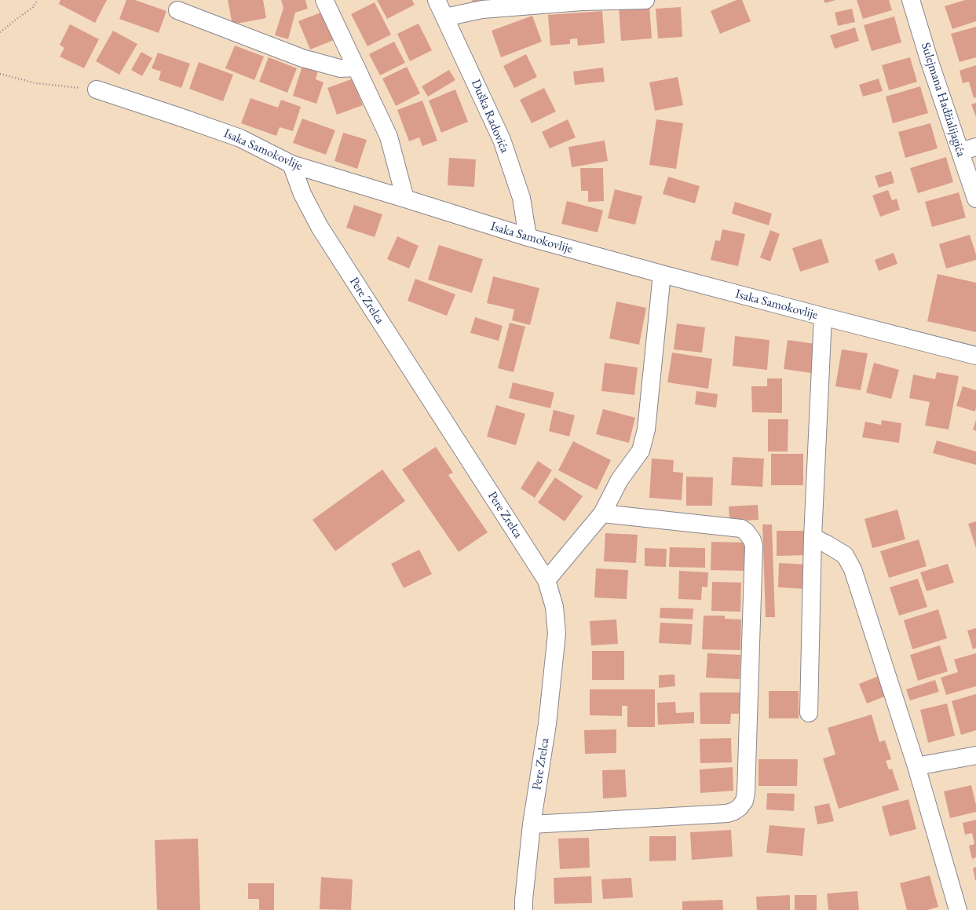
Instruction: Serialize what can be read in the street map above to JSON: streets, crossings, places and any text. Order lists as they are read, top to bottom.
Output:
{
  "streets": {
    "street": [
      "Sulejmana Hadžialijagića",
      "Duška Radovića",
      "Isaka Samokovlije",
      "Pere Zrelca"
    ]
  },
  "crossings": [
    ["Duška Radovića", "Isaka Samokovlije"],
    ["Isaka Samokovlije", "Pere Zrelca"]
  ]
}
